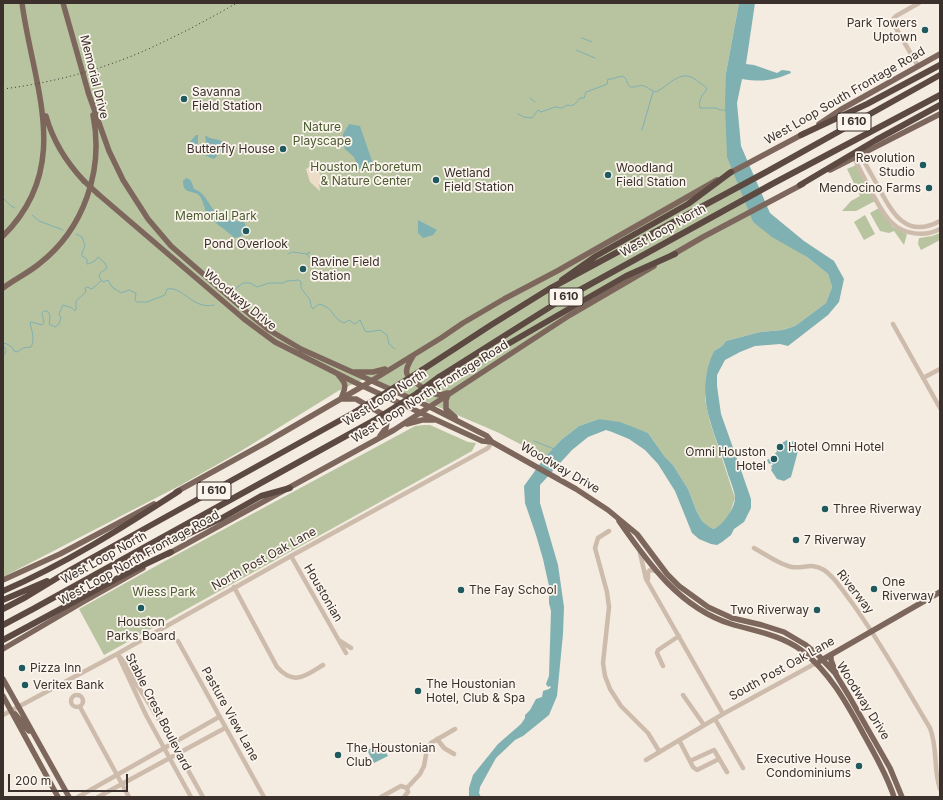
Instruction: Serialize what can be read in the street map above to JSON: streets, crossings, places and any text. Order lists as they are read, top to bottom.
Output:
{
  "streets": {
    "highway": ["I 610", "West Loop North"],
    "main road": [
      "Memorial Drive",
      "West Loop South Frontage Road",
      "Woodway Drive",
      "West Loop North Frontage Road",
      "South Post Oak Lane"
    ],
    "street": [
      "North Post Oak Lane",
      "Riverway",
      "Houstonian",
      "Stable Crest Boulevard",
      "Pasture View Lane"
    ]
  },
  "crossings": [
    ["Memorial Drive", "Woodway Drive"],
    ["Woodway Drive", "West Loop North Frontage Road"],
    ["Woodway Drive", "North Post Oak Lane"],
    ["Woodway Drive", "South Post Oak Lane"],
    ["North Post Oak Lane", "Houstonian"],
    ["North Post Oak Lane", "Stable Crest Boulevard"],
    ["Riverway", "South Post Oak Lane"]
  ],
  "parks": [
    "Nature Playscape",
    "Houston Arboretum & Nature Center",
    "Memorial Park",
    "Wiess Park"
  ],
  "places": [
    "Park Towers Uptown",
    "Savanna Field Station",
    "Butterfly House",
    "Revolution Studio",
    "Woodland Field Station",
    "Wetland Field Station",
    "Mendocino Farms",
    "Pond Overlook",
    "Ravine Field Station",
    "Hotel Omni Hotel",
    "Omni Houston Hotel",
    "Three Riverway",
    "7 Riverway",
    "One Riverway",
    "The Fay School",
    "Houston Parks Board",
    "Two Riverway",
    "Pizza Inn",
    "Veritex Bank",
    "The Houstonian Hotel, Club & Spa",
    "The Houstonian Club",
    "Executive House Condominiums"
  ],
  "scale_bar": "200 m"
}
